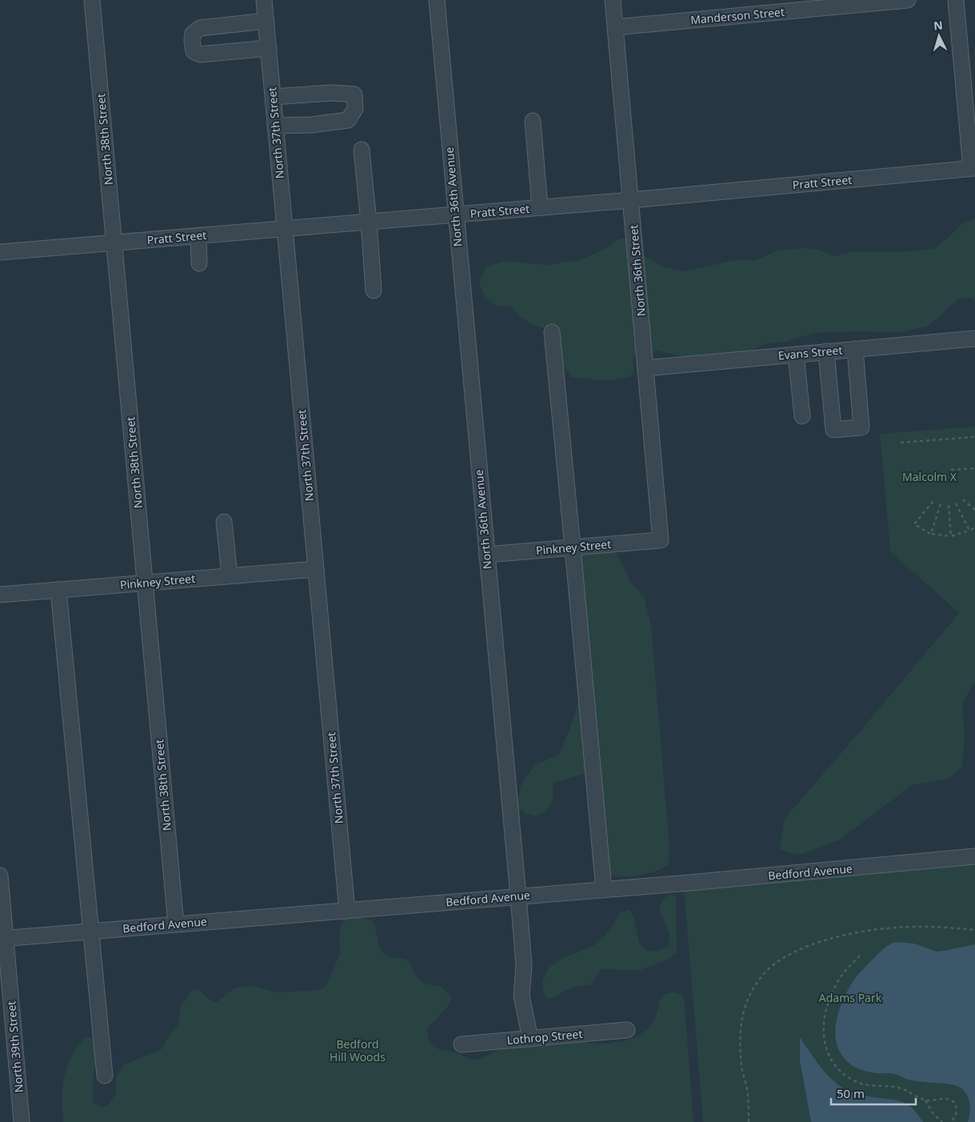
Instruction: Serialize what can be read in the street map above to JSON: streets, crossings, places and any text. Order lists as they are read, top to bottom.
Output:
{
  "streets": {
    "street": [
      "Manderson Street",
      "North 37th Street",
      "North 38th Street",
      "Pratt Street",
      "North 36th Avenue",
      "North 36th Street",
      "Evans Street",
      "Pinkney Street",
      "Bedford Avenue",
      "Lothrop Street",
      "North 39th Street"
    ]
  },
  "crossings": [
    ["Manderson Street", "North 36th Street"],
    ["North 37th Street", "Pratt Street"],
    ["North 37th Street", "Pinkney Street"],
    ["North 37th Street", "Bedford Avenue"],
    ["North 38th Street", "Pratt Street"],
    ["North 38th Street", "Pinkney Street"],
    ["North 38th Street", "Bedford Avenue"],
    ["Pratt Street", "North 36th Avenue"],
    ["Pratt Street", "North 36th Street"],
    ["North 36th Avenue", "Pinkney Street"],
    ["North 36th Avenue", "Bedford Avenue"],
    ["North 36th Avenue", "Lothrop Street"],
    ["North 36th Street", "Evans Street"],
    ["North 36th Street", "Pinkney Street"],
    ["Bedford Avenue", "North 39th Street"]
  ],
  "parks": ["Malcolm X", "Adams Park", "Bedford Hill Woods"],
  "scale_bar": "50 m",
  "north": "top"
}
